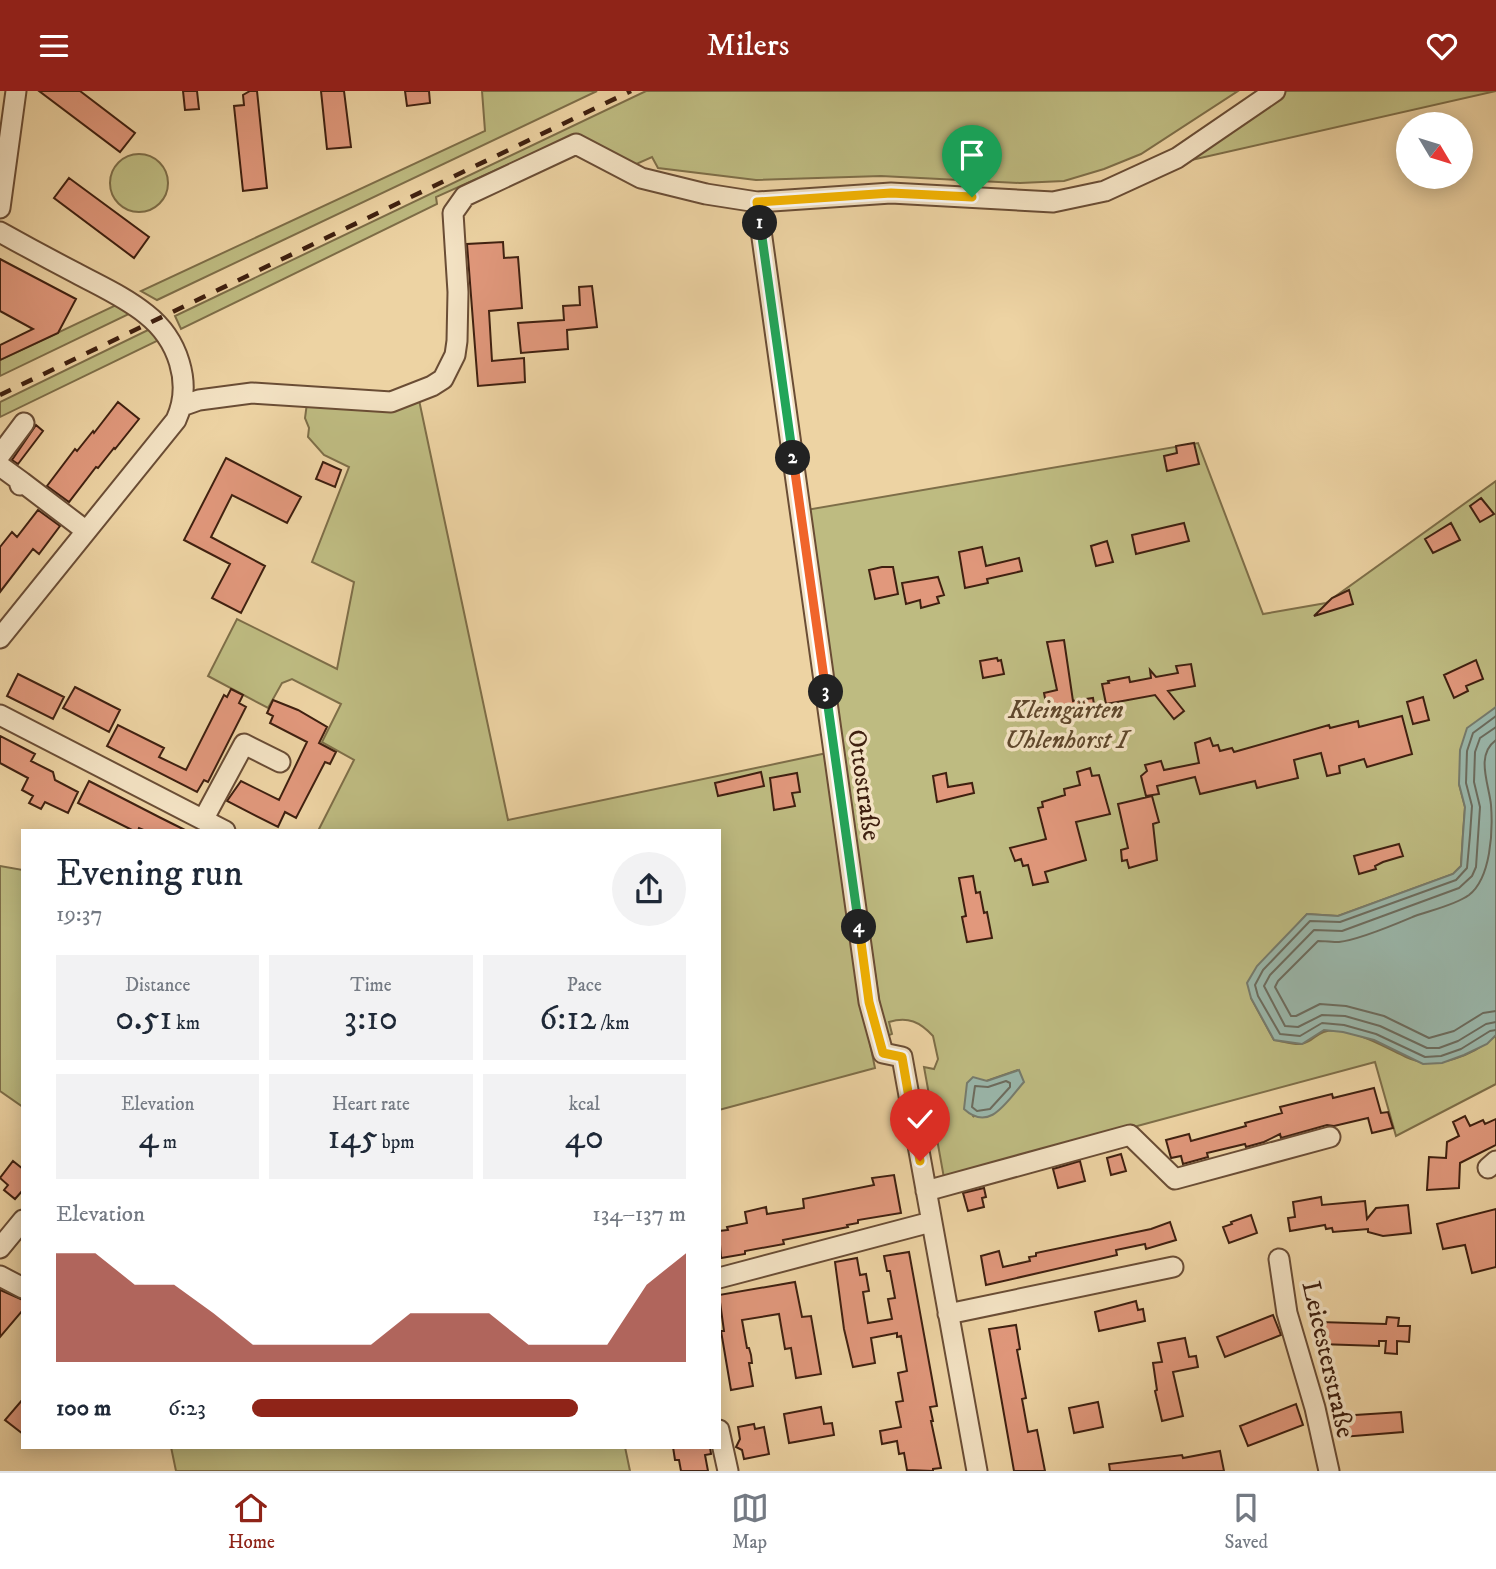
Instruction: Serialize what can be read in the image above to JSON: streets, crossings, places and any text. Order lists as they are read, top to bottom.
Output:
{
  "streets": {
    "street": ["Ottostraße", "Leicesterstraße"]
  },
  "parks": ["Kleingärten Uhlenhorst I"],
  "north": "bottom right",
  "page": {
    "header": "Milers",
    "pins": [
      "1",
      "2",
      "3",
      "4"
    ],
    "heading": ["Evening run", "19:37"],
    "stats": [
      ["Distance", "0.51 km"],
      ["Time", "3:10"],
      ["Pace", "6:12 /km"],
      ["Elevation", "4 m"],
      ["Heart rate", "145 bpm"],
      ["kcal", "40"]
    ],
    "chart": ["Elevation", "134–137 m"],
    "list": [
      {
        "name": "100 m",
        "note": "6:23"
      }
    ],
    "tabs": ["Home", "Map", "Saved"]
  }
}
